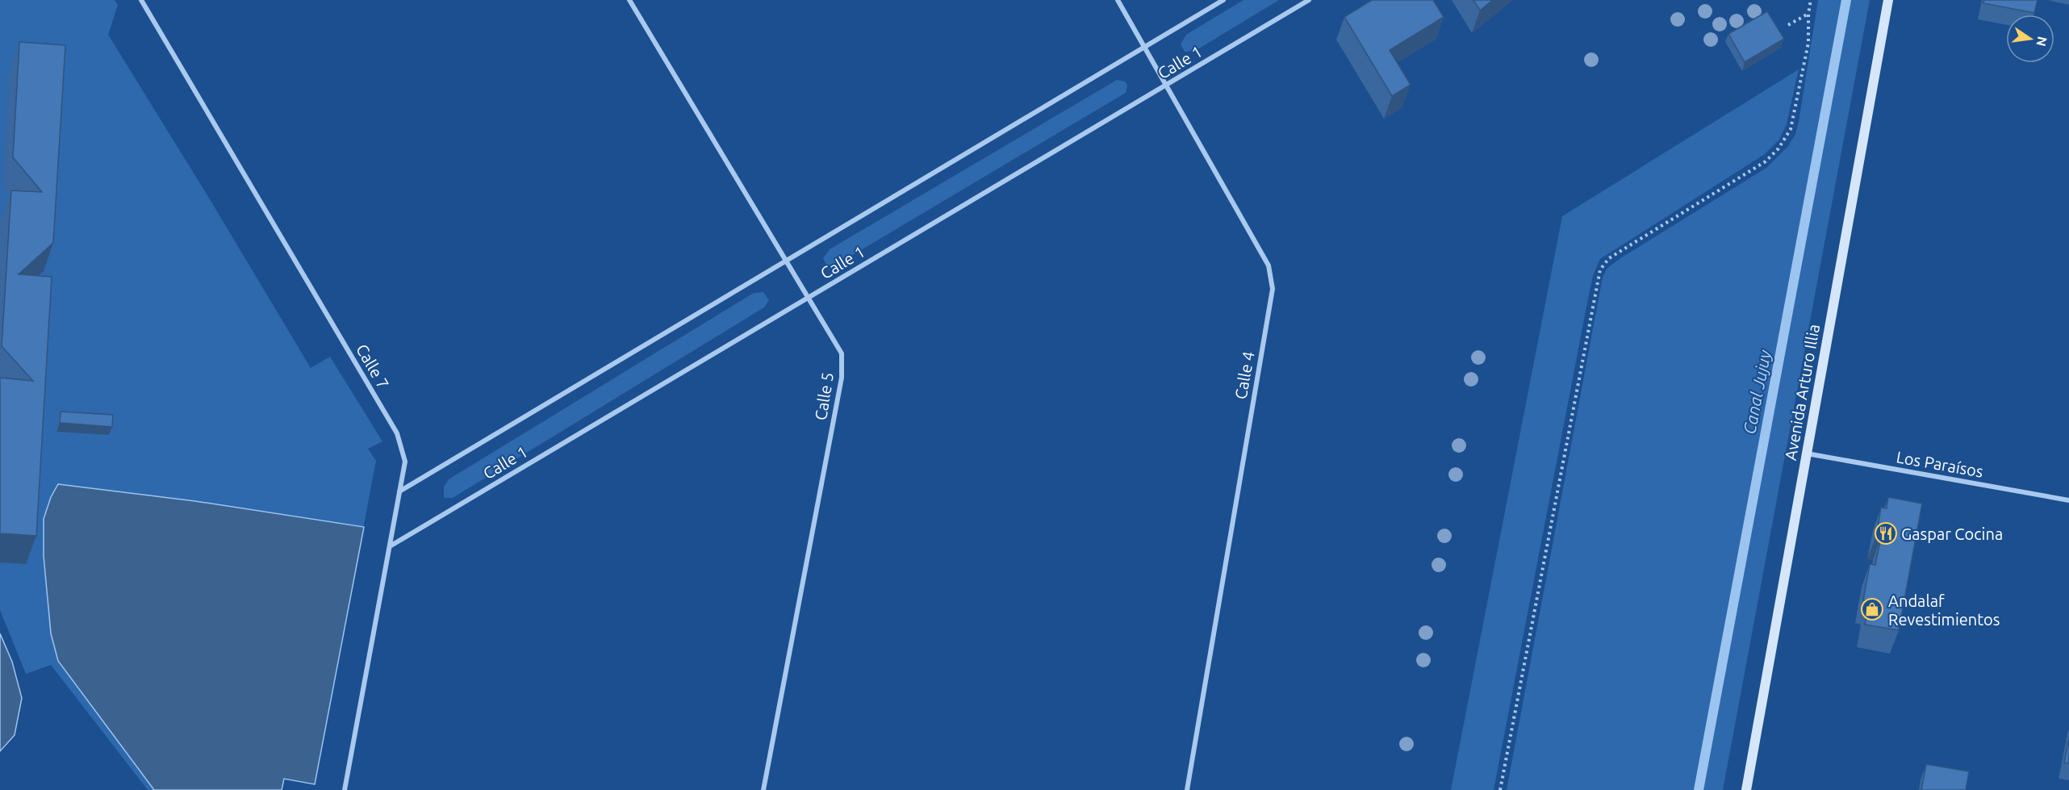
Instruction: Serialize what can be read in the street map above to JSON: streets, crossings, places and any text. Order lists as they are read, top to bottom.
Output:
{
  "streets": {
    "main road": ["Avenida Arturo Illia"],
    "street": [
      "Calle 1",
      "Calle 7",
      "Calle 4",
      "Calle 5",
      "Los Paraísos"
    ]
  },
  "crossings": [
    ["Calle 1", "Calle 7"],
    ["Calle 1", "Calle 4"],
    ["Calle 1", "Calle 5"],
    ["Avenida Arturo Illia", "Los Paraísos"]
  ],
  "water": ["Canal Jujuy"],
  "places": {
    "restaurant": ["Gaspar Cocina"],
    "shop": ["Andalaf Revestimientos"]
  },
  "north": "right"
}
